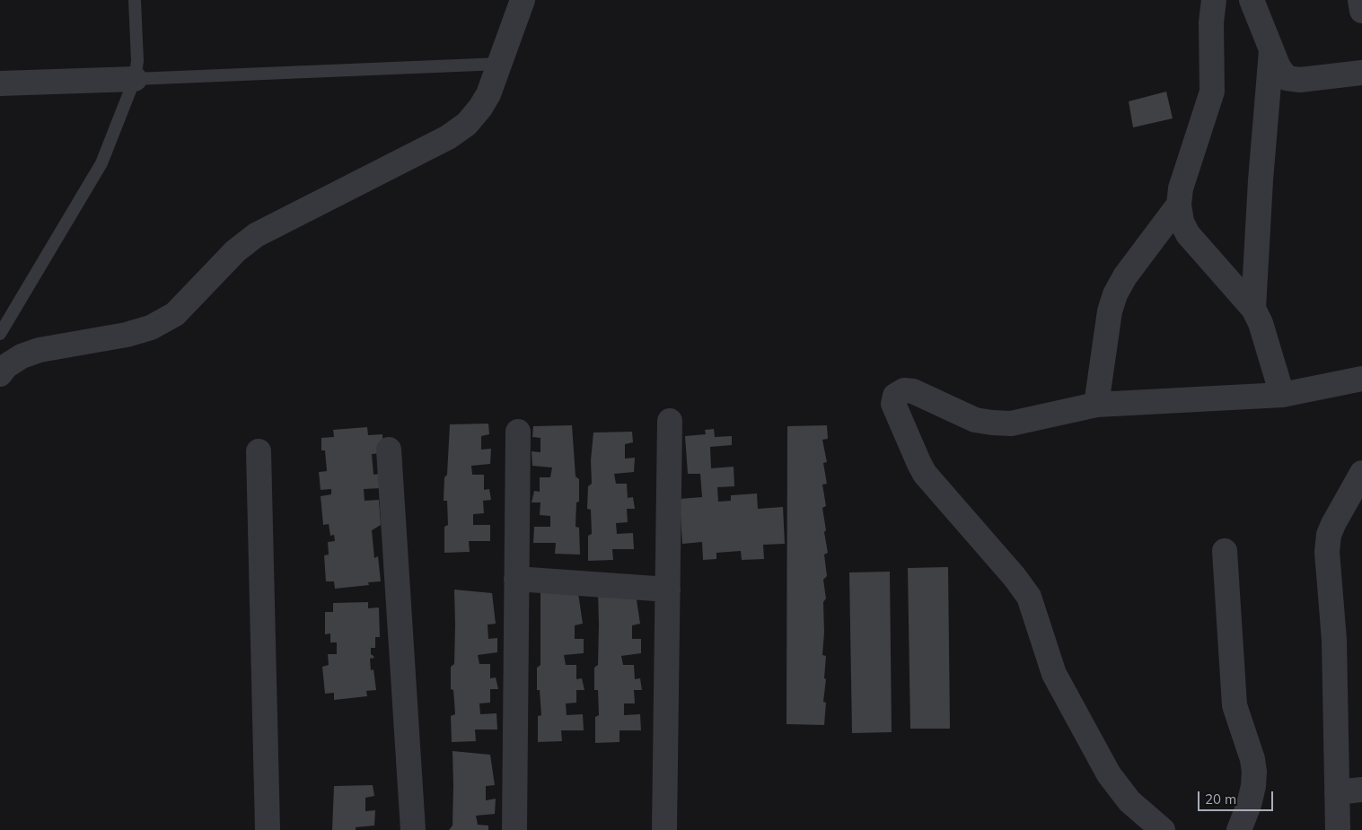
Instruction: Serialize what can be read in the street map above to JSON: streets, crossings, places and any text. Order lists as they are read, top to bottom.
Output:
{
  "scale_bar": "20 m"
}
